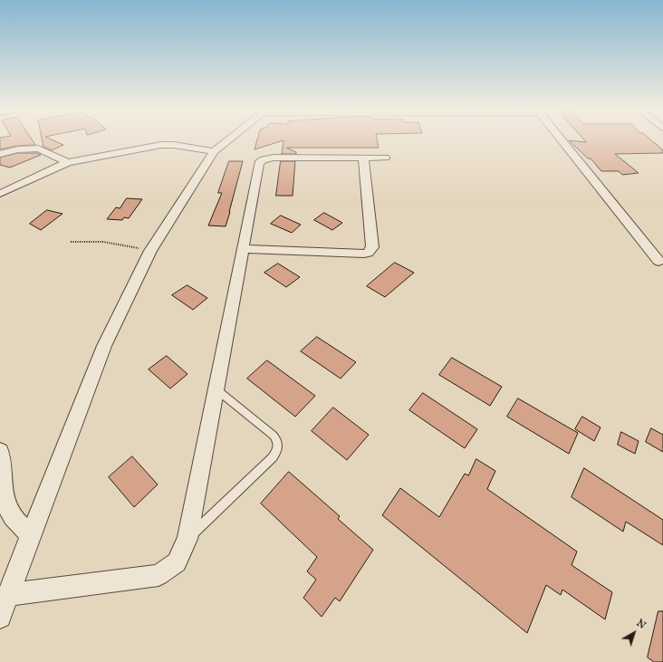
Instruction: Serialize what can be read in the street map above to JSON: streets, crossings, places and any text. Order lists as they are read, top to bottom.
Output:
{
  "north": "top right"
}
